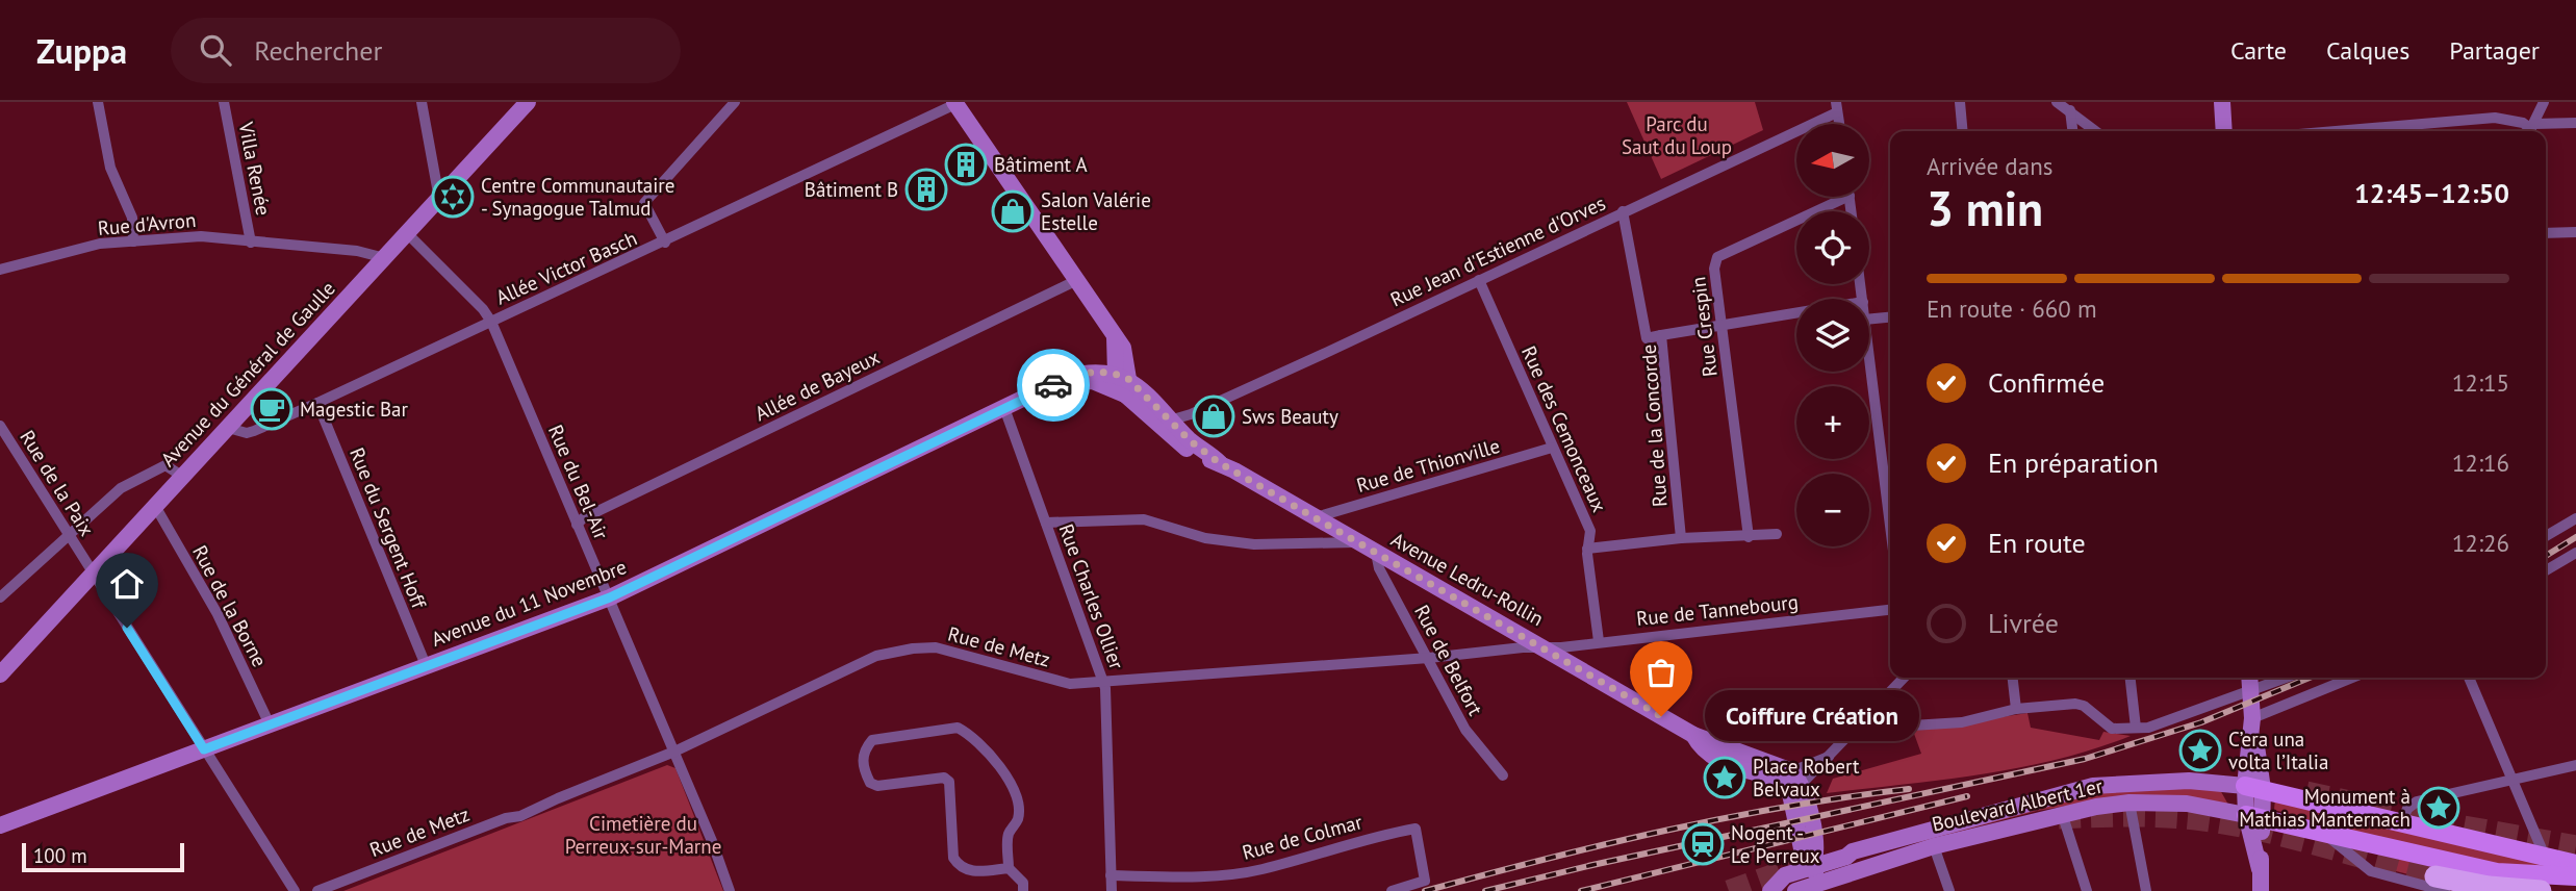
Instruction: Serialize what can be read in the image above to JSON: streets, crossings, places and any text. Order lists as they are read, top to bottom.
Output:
{
  "streets": {
    "main road": ["Boulevard Albert 1er"],
    "street": [
      "Villa Renée",
      "Rue d'Avron",
      "Rue Jean d'Estienne d'Orves",
      "Allée Victor Basch",
      "Rue Crespin",
      "Avenue du Général de Gaulle",
      "Allée de Bayeux",
      "Rue de la Concorde",
      "Rue des Cemonceaux",
      "Rue de Thionville",
      "Rue du Bel-Air",
      "Rue de la Paix",
      "Rue du Sergent Hoff",
      "Avenue Ledru-Rollin",
      "Rue Charles Ollier",
      "Avenue du 11 Novembre",
      "Rue de la Borne",
      "Rue de Tannebourg",
      "Rue de Metz",
      "Rue de Belfort",
      "Rue de Colmar"
    ]
  },
  "crossings": [
    ["Villa Renée", "Rue d'Avron"],
    ["Rue d'Avron", "Avenue du Général de Gaulle"],
    ["Rue Jean d'Estienne d'Orves", "Rue des Cemonceaux"],
    ["Rue Jean d'Estienne d'Orves", "Avenue Ledru-Rollin"],
    ["Allée Victor Basch", "Avenue du Général de Gaulle"],
    ["Allée Victor Basch", "Rue du Bel-Air"],
    ["Allée Victor Basch", "Rue du Sergent Hoff"],
    ["Rue Crespin", "Rue de la Concorde"],
    ["Avenue du Général de Gaulle", "Rue du Bel-Air"],
    ["Avenue du Général de Gaulle", "Rue de la Paix"],
    ["Avenue du Général de Gaulle", "Rue de la Borne"],
    ["Allée de Bayeux", "Rue du Bel-Air"],
    ["Rue des Cemonceaux", "Rue de Thionville"],
    ["Rue des Cemonceaux", "Rue de Tannebourg"],
    ["Rue de Thionville", "Avenue Ledru-Rollin"],
    ["Rue du Bel-Air", "Avenue du 11 Novembre"],
    ["Rue du Bel-Air", "Rue de Metz"],
    ["Rue de la Paix", "Avenue du 11 Novembre"],
    ["Rue du Sergent Hoff", "Avenue du 11 Novembre"],
    ["Avenue Ledru-Rollin", "Avenue du 11 Novembre"],
    ["Avenue Ledru-Rollin", "Rue de Tannebourg"],
    ["Avenue Ledru-Rollin", "Rue de Metz"],
    ["Avenue Ledru-Rollin", "Rue de Belfort"],
    ["Rue Charles Ollier", "Avenue du 11 Novembre"],
    ["Rue Charles Ollier", "Rue de Metz"],
    ["Rue Charles Ollier", "Rue de Colmar"],
    ["Avenue du 11 Novembre", "Rue de la Borne"],
    ["Rue de Tannebourg", "Rue de Metz"],
    ["Rue de Metz", "Rue de Belfort"]
  ],
  "parks": ["Parc du Saut du Loup", "Cimetière du Perreux-sur-Marne"],
  "places": {
    "building": ["Bâtiment A", "Bâtiment B"],
    "synagogue": ["Centre Communautaire - Synagogue Talmud"],
    "shop": ["Salon Valérie Estelle", "Sws Beauty"],
    "cafe": ["Magestic Bar"],
    "other": ["Coiffure Création"],
    "place": ["C’era una volta l’Italia", "Place Robert Belvaux", "Monument à Mathias Manternach"],
    "station": ["Nogent - Le Perreux"]
  },
  "scale_bar": "100 m",
  "north": "left",
  "page": {
    "header": "Zuppa",
    "search": "Rechercher",
    "nav": ["Carte", "Calques", "Partager"],
    "map_buttons": ["+", "−"],
    "heading": ["3 min", "Arrivée dans", "12:45–12:50"],
    "bar": "En route · 660 m",
    "list": [
      ["Confirmée", "12:15"],
      ["En préparation", "12:16"],
      ["En route", "12:26"],
      "Livrée"
    ],
    "bubble": "Coiffure Création",
    "scale": "100 m"
  }
}
